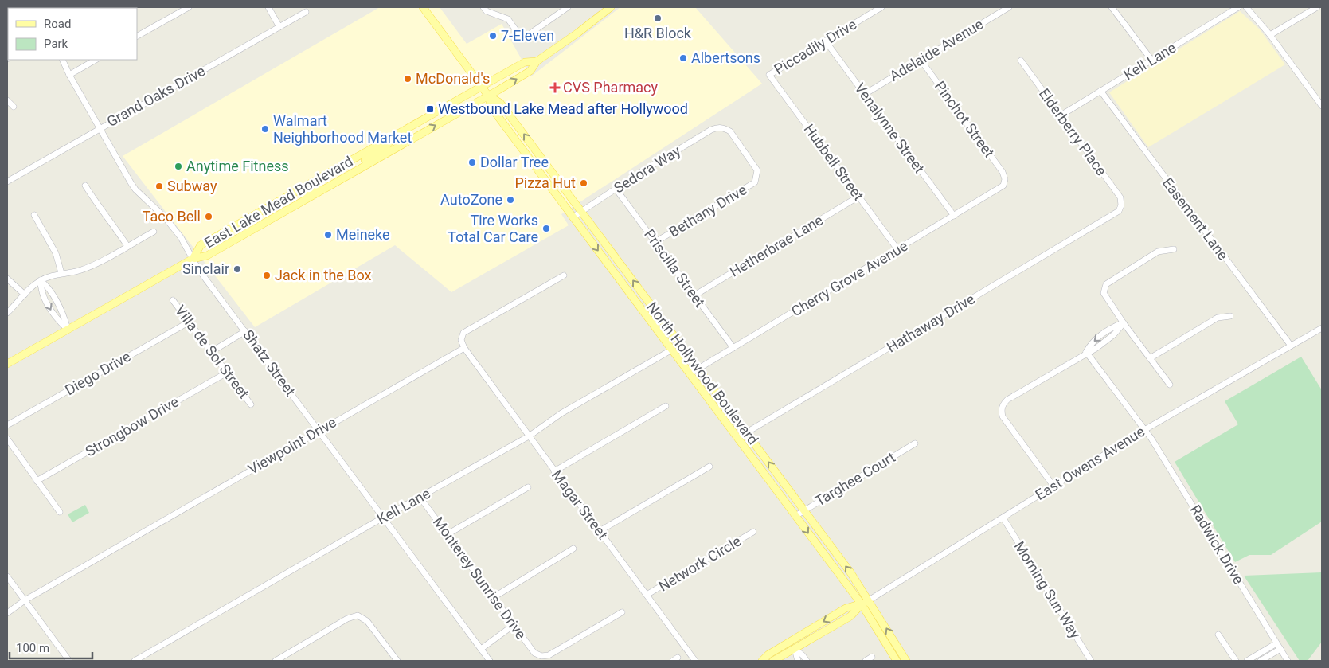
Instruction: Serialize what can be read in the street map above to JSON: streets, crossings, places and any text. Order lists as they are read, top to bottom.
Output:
{
  "streets": {
    "main road": ["East Lake Mead Boulevard", "North Hollywood Boulevard", "East Owens Avenue"],
    "street": [
      "Piccadily Drive",
      "Adelaide Avenue",
      "Kell Lane",
      "Grand Oaks Drive",
      "Pinchot Street",
      "Venalynne Street",
      "Elderberry Place",
      "Hubbell Street",
      "Sedora Way",
      "Bethany Drive",
      "Easement Lane",
      "Hetherbrae Lane",
      "Priscilla Street",
      "Cherry Grove Avenue",
      "Hathaway Drive",
      "Villa de Sol Street",
      "Shatz Street",
      "Diego Drive",
      "Strongbow Drive",
      "Viewpoint Drive",
      "Targhee Court",
      "Magar Street",
      "Radwick Drive",
      "Network Circle",
      "Monterey Sunrise Drive",
      "Morning Sun Way"
    ]
  },
  "crossings": [
    ["Piccadily Drive", "Venalynne Street"],
    ["Piccadily Drive", "Hubbell Street"],
    ["Adelaide Avenue", "Pinchot Street"],
    ["Adelaide Avenue", "Venalynne Street"],
    ["Kell Lane", "Elderberry Place"],
    ["Kell Lane", "Easement Lane"],
    ["Kell Lane", "Shatz Street"],
    ["Kell Lane", "North Hollywood Boulevard"],
    ["Kell Lane", "Magar Street"],
    ["Kell Lane", "Monterey Sunrise Drive"],
    ["Grand Oaks Drive", "Shatz Street"],
    ["Pinchot Street", "Cherry Grove Avenue"],
    ["Venalynne Street", "Cherry Grove Avenue"],
    ["Elderberry Place", "Hathaway Drive"],
    ["Hubbell Street", "Hetherbrae Lane"],
    ["Hubbell Street", "Cherry Grove Avenue"],
    ["Sedora Way", "Bethany Drive"],
    ["Sedora Way", "Priscilla Street"],
    ["Sedora Way", "North Hollywood Boulevard"],
    ["East Lake Mead Boulevard", "Shatz Street"],
    ["East Lake Mead Boulevard", "North Hollywood Boulevard"],
    ["Bethany Drive", "Priscilla Street"],
    ["Easement Lane", "East Owens Avenue"],
    ["Hetherbrae Lane", "Priscilla Street"],
    ["Priscilla Street", "Cherry Grove Avenue"],
    ["Cherry Grove Avenue", "North Hollywood Boulevard"],
    ["Hathaway Drive", "North Hollywood Boulevard"],
    ["Villa de Sol Street", "Diego Drive"],
    ["Villa de Sol Street", "Strongbow Drive"],
    ["Shatz Street", "Viewpoint Drive"],
    ["North Hollywood Boulevard", "East Owens Avenue"],
    ["North Hollywood Boulevard", "Targhee Court"],
    ["Viewpoint Drive", "Magar Street"],
    ["East Owens Avenue", "Radwick Drive"],
    ["East Owens Avenue", "Morning Sun Way"],
    ["Magar Street", "Network Circle"]
  ],
  "places": {
    "other": [
      "H&R Block",
      "7-Eleven",
      "Albertsons",
      "McDonald's",
      "Walmart Neighborhood Market",
      "Dollar Tree",
      "Anytime Fitness",
      "Pizza Hut",
      "Subway",
      "AutoZone",
      "Taco Bell",
      "Tire Works Total Car Care",
      "Meineke",
      "Sinclair",
      "Jack in the Box"
    ],
    "health": ["CVS Pharmacy"],
    "transit": ["Westbound Lake Mead after Hollywood"]
  },
  "legend": ["Road", "Park"],
  "scale_bar": "100 m"
}
